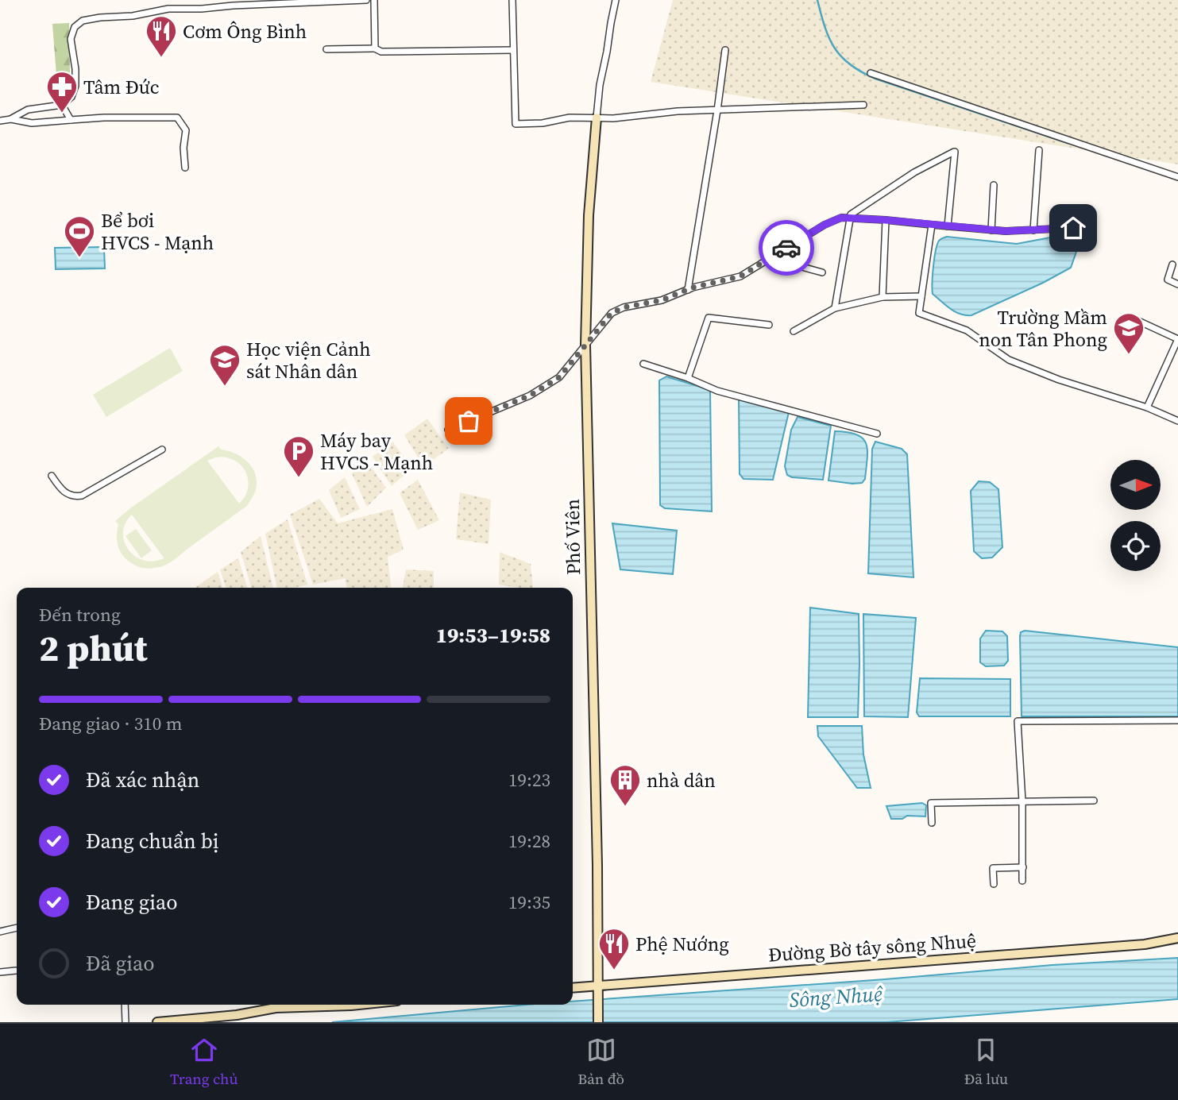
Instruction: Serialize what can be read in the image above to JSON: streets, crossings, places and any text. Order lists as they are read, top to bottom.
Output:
{
  "streets": {
    "street": ["Phố Viên", "Đường Bờ tây sông Nhuệ"]
  },
  "crossings": [
    ["Phố Viên", "Đường Bờ tây sông Nhuệ"]
  ],
  "water": ["Sông Nhuệ"],
  "places": {
    "restaurant": ["Cơm Ông Bình", "Phệ Nướng"],
    "pharmacy": ["Tâm Đức"],
    "sports": ["Bể bơi HVCS - Mạnh"],
    "school or university": ["Trường Mầm non Tân Phong", "Học viện Cảnh sát Nhân dân"],
    "parking": ["Máy bay HVCS - Mạnh"],
    "building": ["nhà dân"]
  },
  "north": "right",
  "page": {
    "heading": ["2 phút", "Đến trong", "19:53–19:58"],
    "bar": "Đang giao · 310 m",
    "list": [
      ["Đã xác nhận", "19:23"],
      ["Đang chuẩn bị", "19:28"],
      ["Đang giao", "19:35"],
      "Đã giao"
    ],
    "tabs": ["Trang chủ", "Bản đồ", "Đã lưu"]
  }
}
